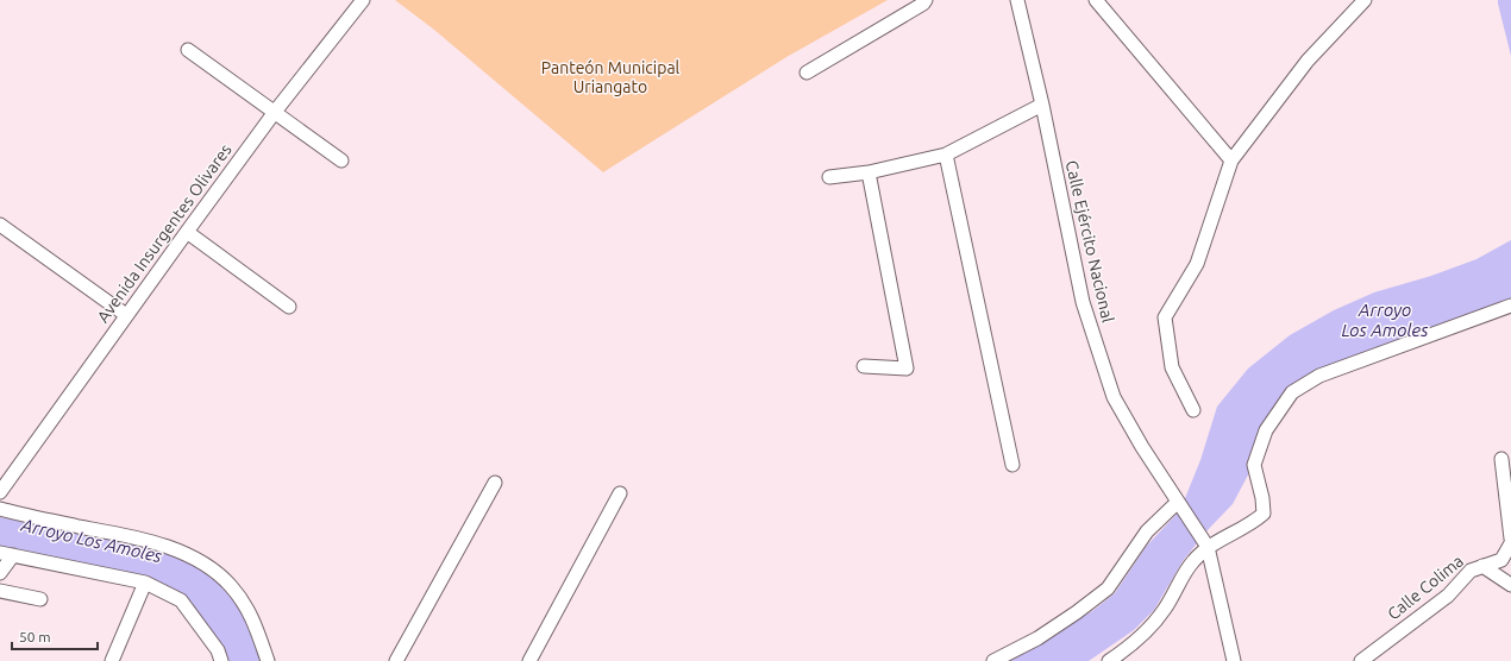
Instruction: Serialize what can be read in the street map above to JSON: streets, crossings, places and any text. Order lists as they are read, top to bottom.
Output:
{
  "streets": {
    "street": ["Avenida Insurgentes Olivares", "Calle Ejército Nacional", "Calle Colima"]
  },
  "water": ["Arroyo Los Amoles"],
  "parks": ["Panteón Municipal Uriangato"],
  "scale_bar": "50 m"
}
